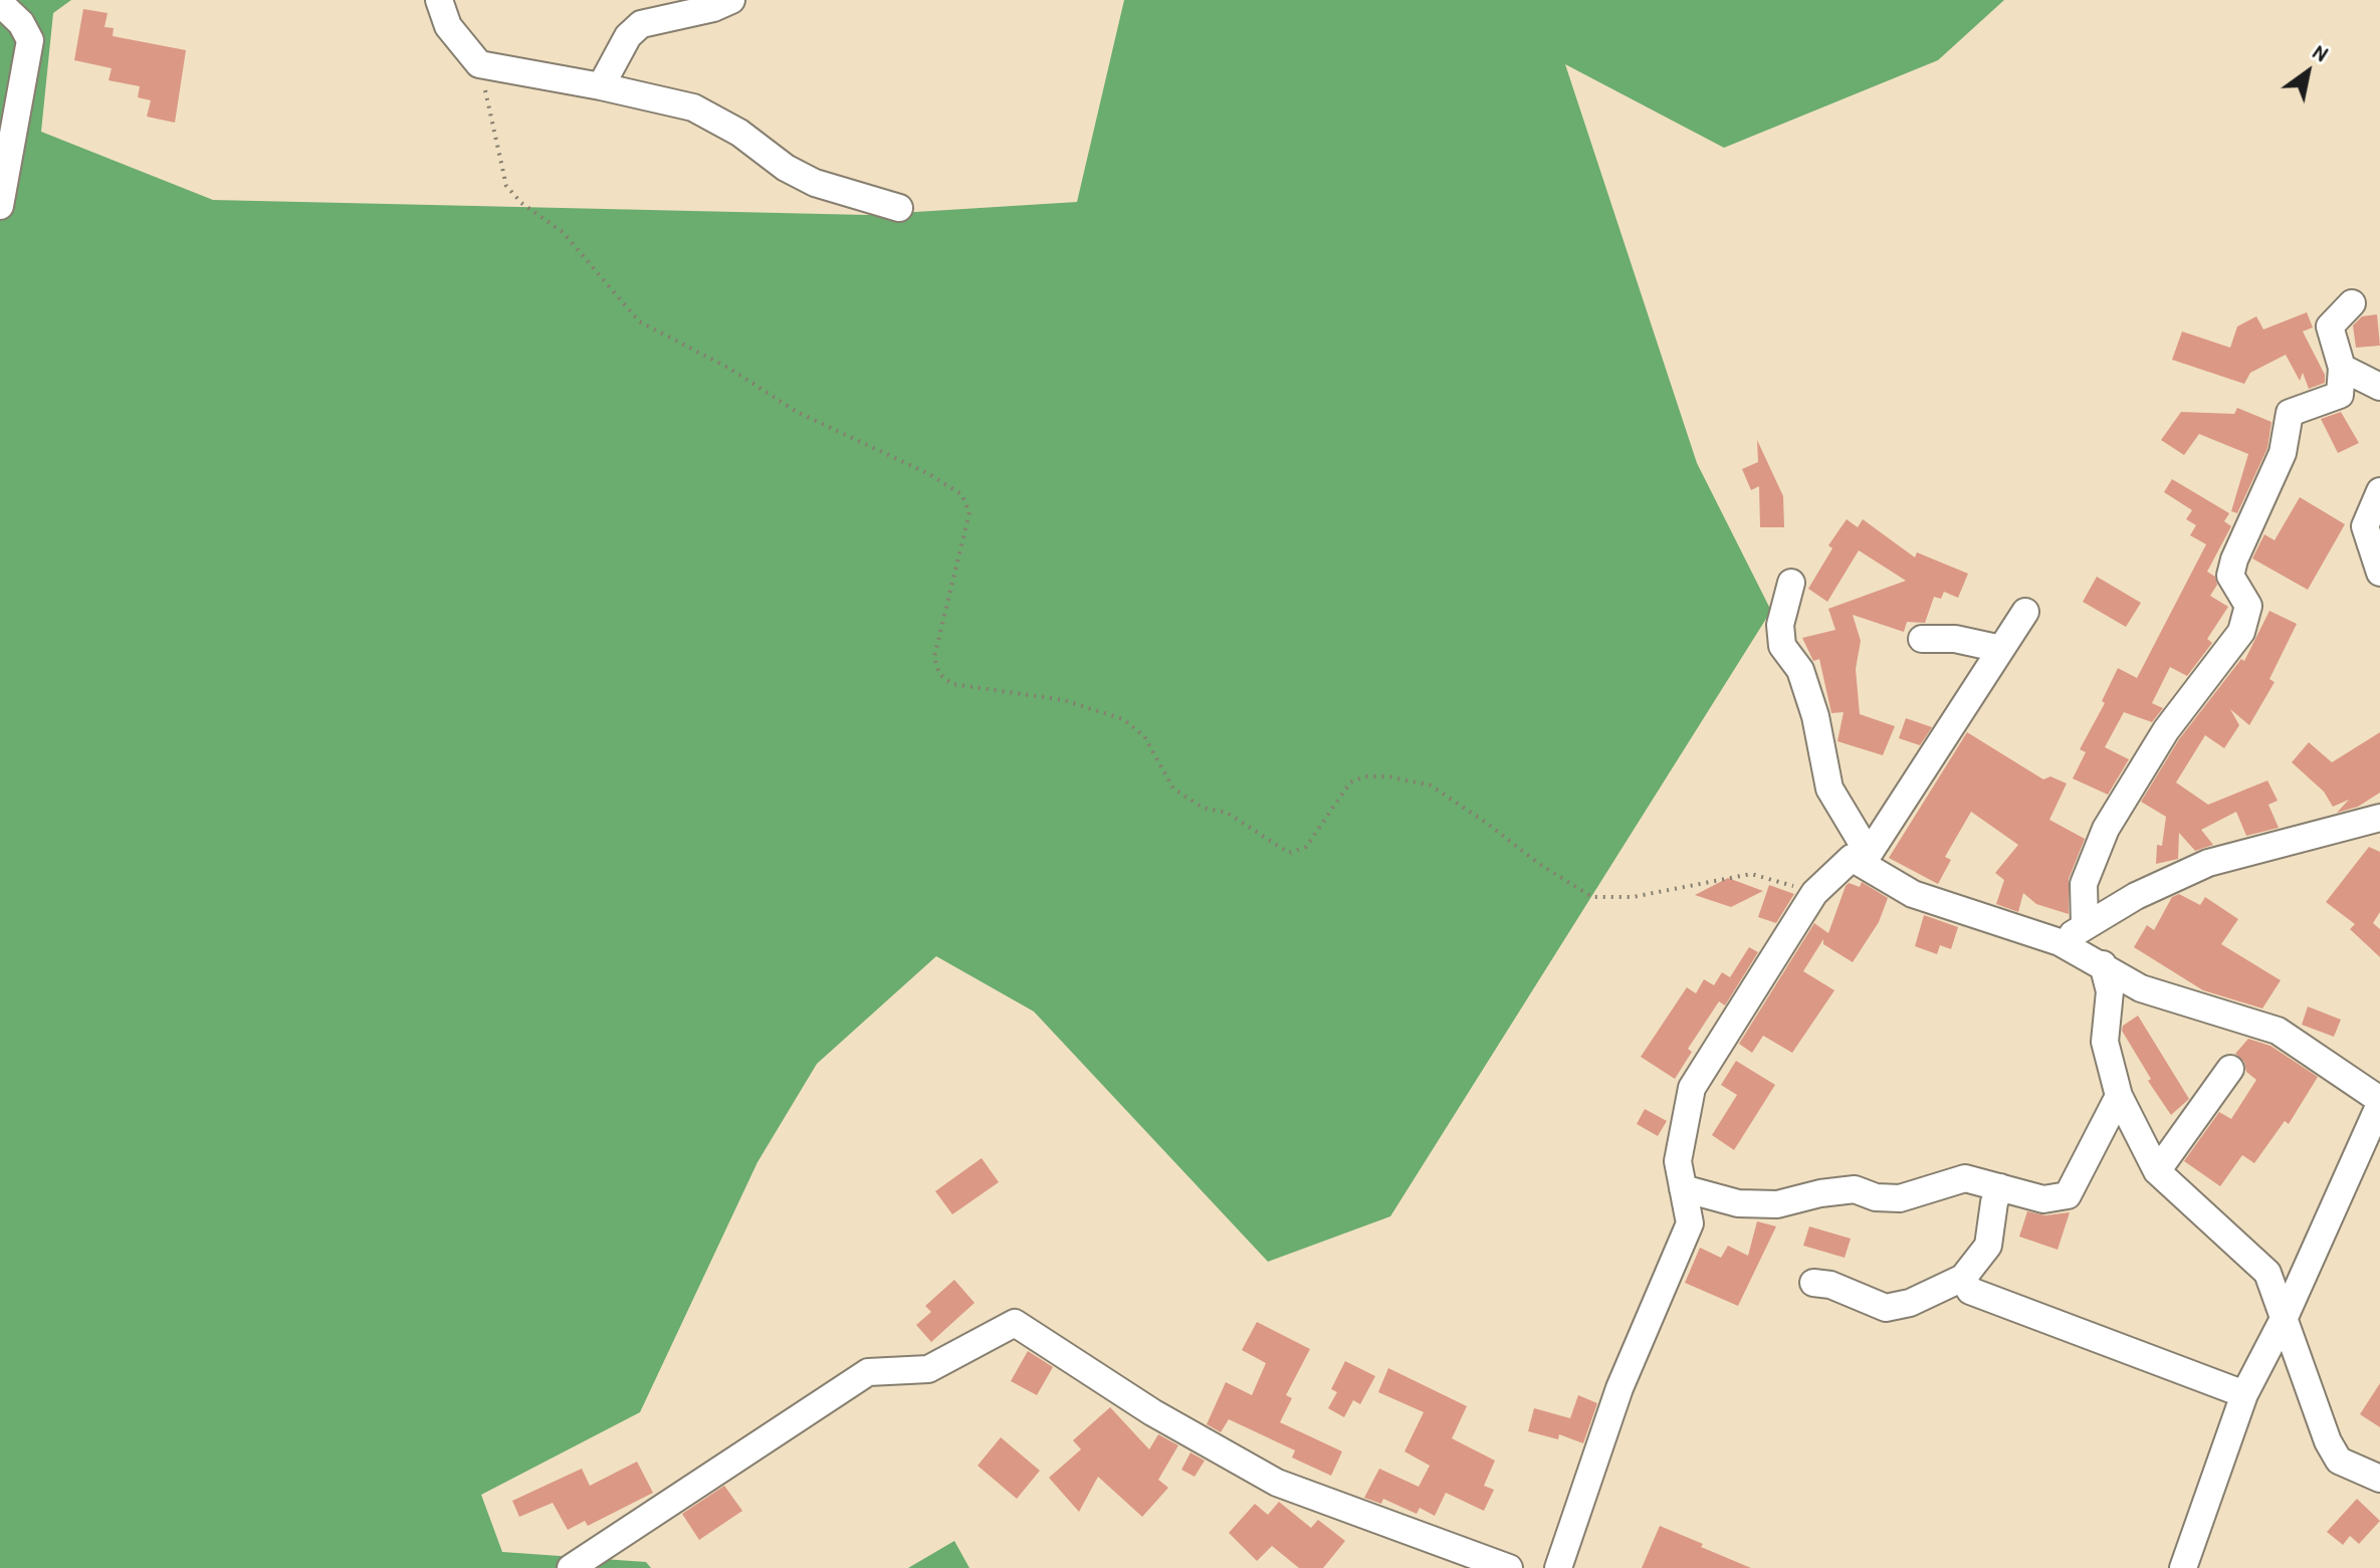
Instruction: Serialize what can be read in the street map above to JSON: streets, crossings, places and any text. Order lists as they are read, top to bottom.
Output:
{
  "north": "top right"
}
